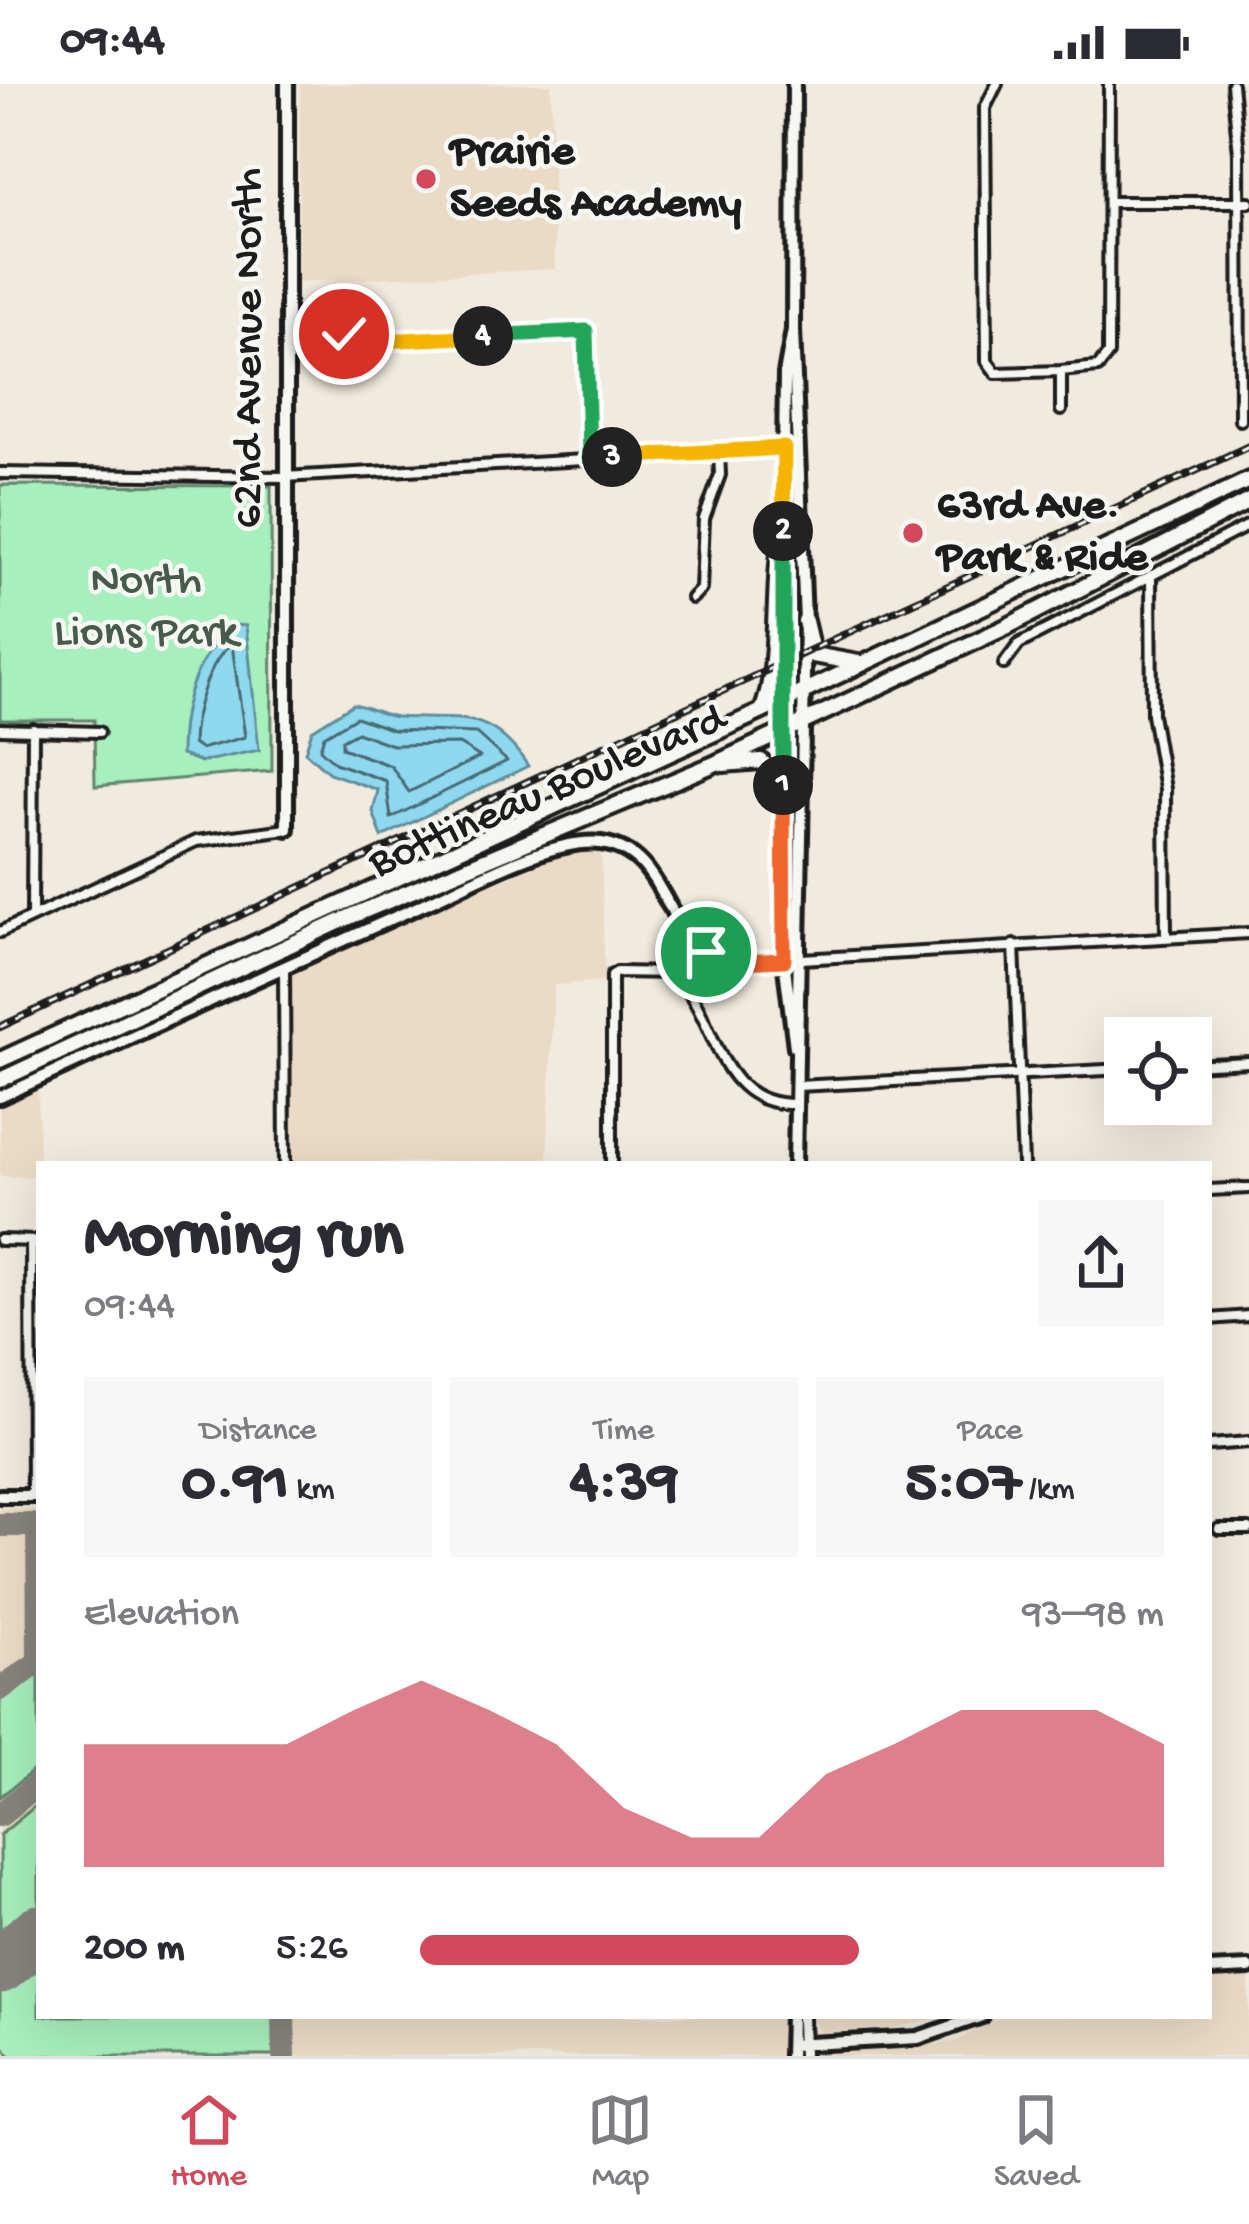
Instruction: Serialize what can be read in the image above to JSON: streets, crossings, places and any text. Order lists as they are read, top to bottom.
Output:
{
  "streets": {
    "highway": ["Bottineau Boulevard"],
    "street": ["62nd Avenue North"]
  },
  "parks": ["North Lions Park"],
  "places": ["Prairie Seeds Academy", "63rd Ave. Park & Ride"],
  "page": {
    "status": "09:44",
    "pins": [
      "4",
      "3",
      "2",
      "1"
    ],
    "heading": ["Morning run", "09:44"],
    "stats": [
      ["Distance", "0.91 km"],
      ["Time", "4:39"],
      ["Pace", "5:07 /km"]
    ],
    "chart": ["Elevation", "93–98 m"],
    "list": [
      {
        "name": "200 m",
        "note": "5:26"
      }
    ],
    "tabs": ["Home", "Map", "Saved"]
  }
}
